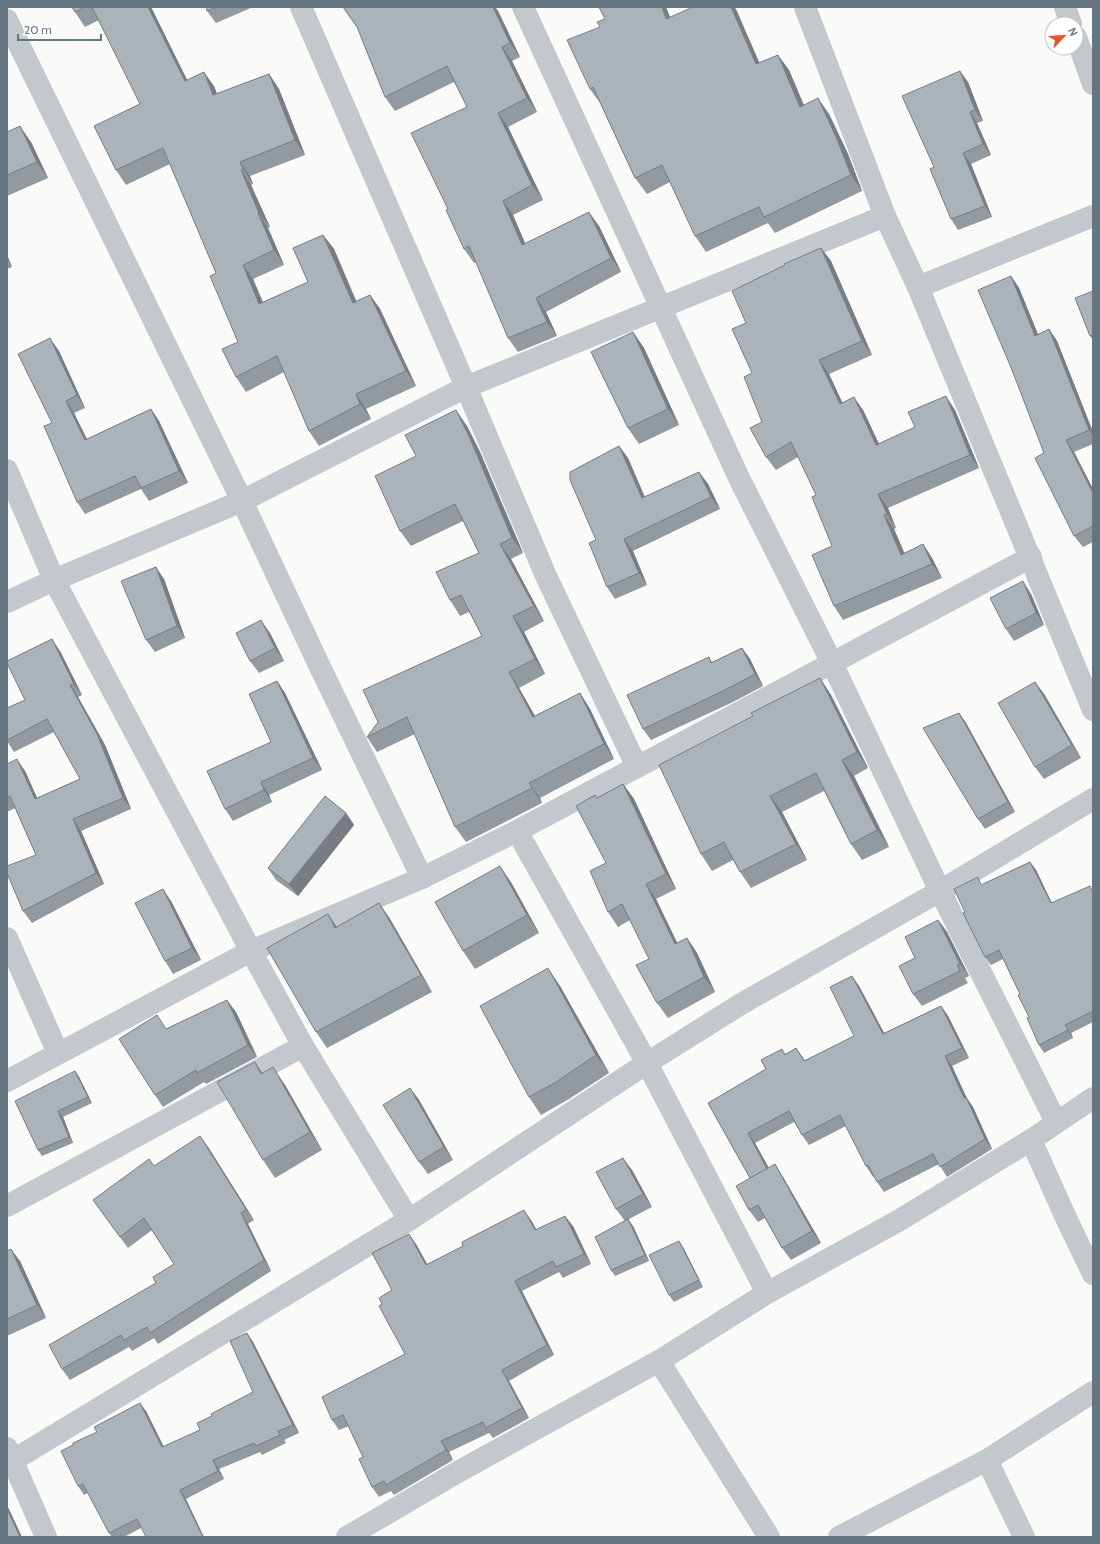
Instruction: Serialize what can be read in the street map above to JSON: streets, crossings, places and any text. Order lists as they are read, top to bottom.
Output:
{
  "scale_bar": "20 m",
  "north": "top right"
}
